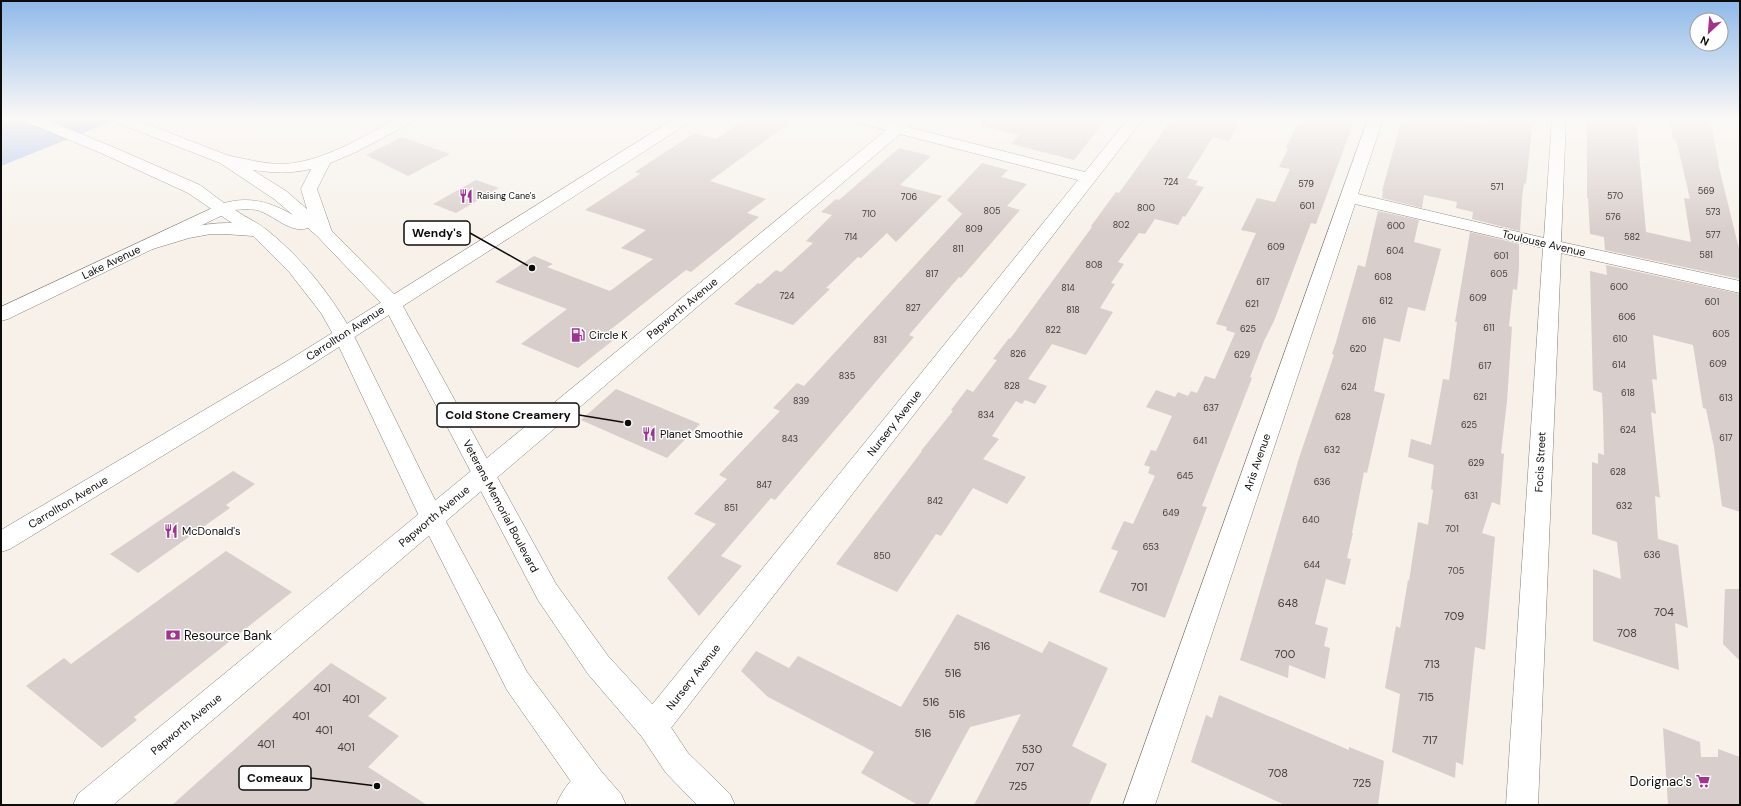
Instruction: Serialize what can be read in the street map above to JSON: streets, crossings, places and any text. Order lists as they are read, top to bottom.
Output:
{
  "streets": {
    "street": [
      "Toulouse Avenue",
      "Lake Avenue",
      "Papworth Avenue",
      "Carrollton Avenue",
      "Nursery Avenue",
      "Aris Avenue",
      "Focis Street",
      "Veterans Memorial Boulevard"
    ]
  },
  "crossings": [
    ["Toulouse Avenue", "Aris Avenue"],
    ["Toulouse Avenue", "Focis Street"],
    ["Lake Avenue", "Veterans Memorial Boulevard"],
    ["Papworth Avenue", "Veterans Memorial Boulevard"],
    ["Carrollton Avenue", "Veterans Memorial Boulevard"],
    ["Nursery Avenue", "Veterans Memorial Boulevard"]
  ],
  "places": {
    "restaurant": ["Raising Cane's", "Planet Smoothie", "McDonald's"],
    "other": ["Wendy's", "Cold Stone Creamery", "Comeaux"],
    "fuel station": ["Circle K"],
    "bank": ["Resource Bank"],
    "supermarket": ["Dorignac's"]
  },
  "house_numbers": [
    "724",
    "579",
    "571",
    "569",
    "570",
    "706",
    "601",
    "800",
    "805",
    "573",
    "710",
    "576",
    "802",
    "600",
    "809",
    "577",
    "714",
    "582",
    "609",
    "811",
    "604",
    "581",
    "601",
    "808",
    "817",
    "605",
    "608",
    "617",
    "600",
    "814",
    "724",
    "609",
    "612",
    "601",
    "621",
    "827",
    "818",
    "606",
    "616",
    "611",
    "625",
    "822",
    "605",
    "610",
    "831",
    "620",
    "826",
    "629",
    "609",
    "614",
    "617",
    "835",
    "828",
    "624",
    "618",
    "621",
    "613",
    "839",
    "637",
    "834",
    "628",
    "625",
    "624",
    "617",
    "843",
    "641",
    "632",
    "629",
    "628",
    "645",
    "636",
    "847",
    "631",
    "842",
    "632",
    "851",
    "649",
    "640",
    "701",
    "653",
    "636",
    "850",
    "644",
    "705",
    "701",
    "648",
    "704",
    "709",
    "708",
    "516",
    "700",
    "713",
    "516",
    "401",
    "715",
    "401",
    "516",
    "516",
    "401",
    "401",
    "516",
    "717",
    "401",
    "401",
    "530",
    "707",
    "708",
    "725",
    "725"
  ],
  "north": "bottom left"
}
